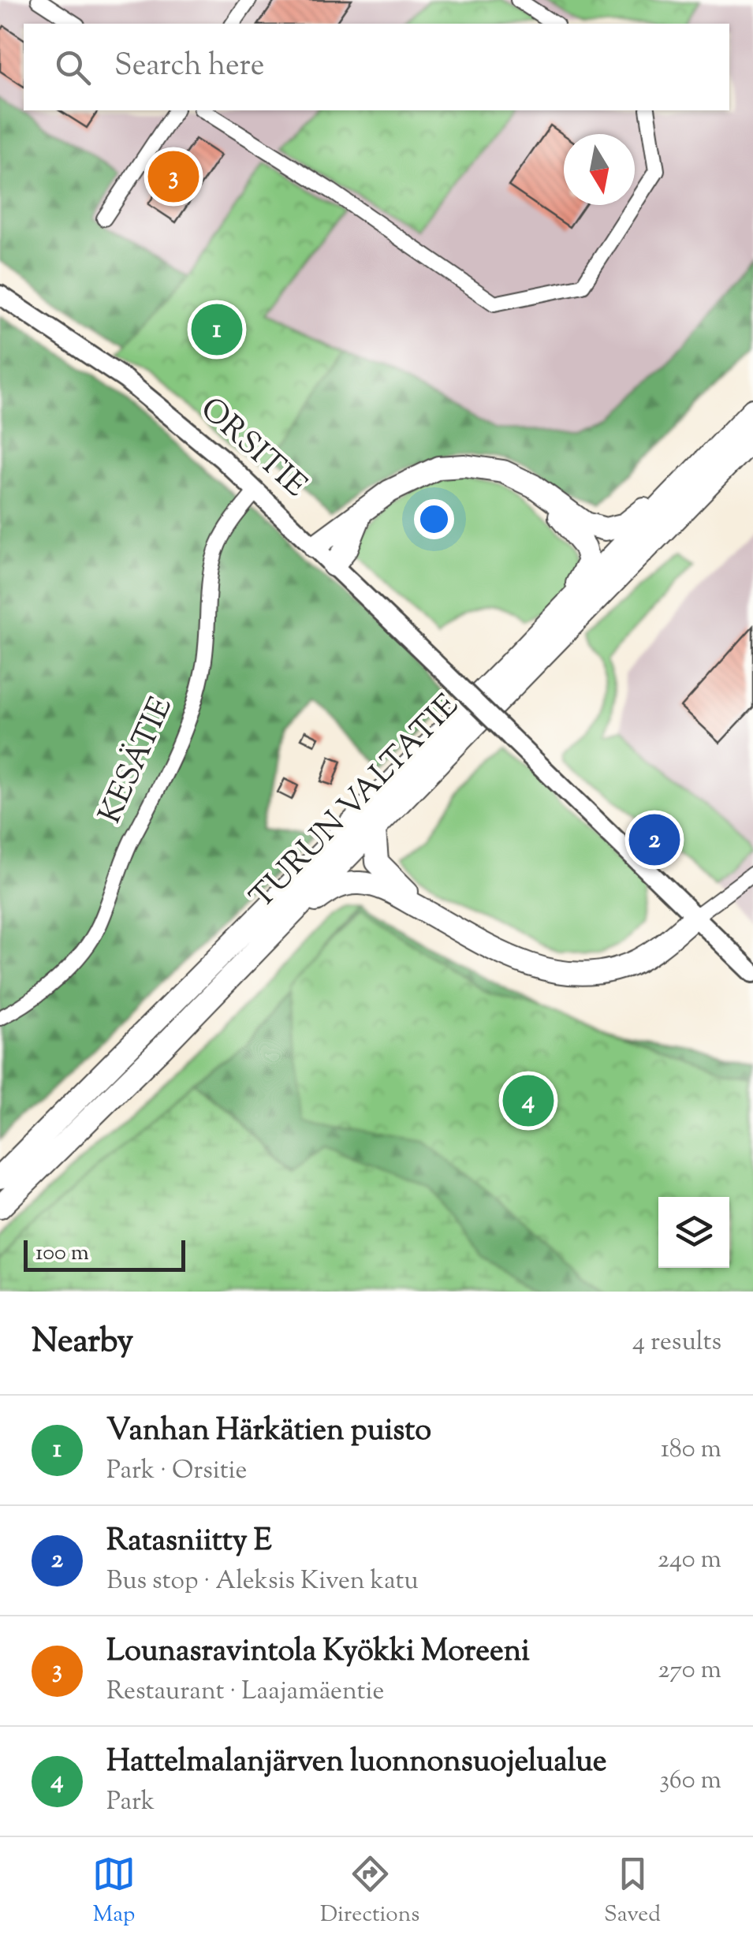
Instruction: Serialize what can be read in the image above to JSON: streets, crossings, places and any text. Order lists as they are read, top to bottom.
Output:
{
  "streets": {
    "highway": ["TURUN VALTATIE"],
    "main road": ["ORSITIE"],
    "street": ["KESÄTIE"]
  },
  "crossings": [
    ["ORSITIE", "KESÄTIE"]
  ],
  "scale_bar": "100 m",
  "north": "bottom",
  "page": {
    "search": "Search here",
    "pins": [
      "3",
      "1",
      "2",
      "4"
    ],
    "scale": "100 m",
    "heading": ["Nearby", "4 results"],
    "list": [
      {
        "mark": "1",
        "name": "Vanhan Härkätien puisto",
        "note": "Park · Orsitie",
        "value": "180 m"
      },
      {
        "mark": "2",
        "name": "Ratasniitty E",
        "note": "Bus stop · Aleksis Kiven katu",
        "value": "240 m"
      },
      {
        "mark": "3",
        "name": "Lounasravintola Kyökki Moreeni",
        "note": "Restaurant · Laajamäentie",
        "value": "270 m"
      },
      {
        "mark": "4",
        "name": "Hattelmalanjärven luonnonsuojelualue",
        "note": "Park",
        "value": "360 m"
      }
    ],
    "nav": ["Map", "Directions", "Saved"]
  }
}
